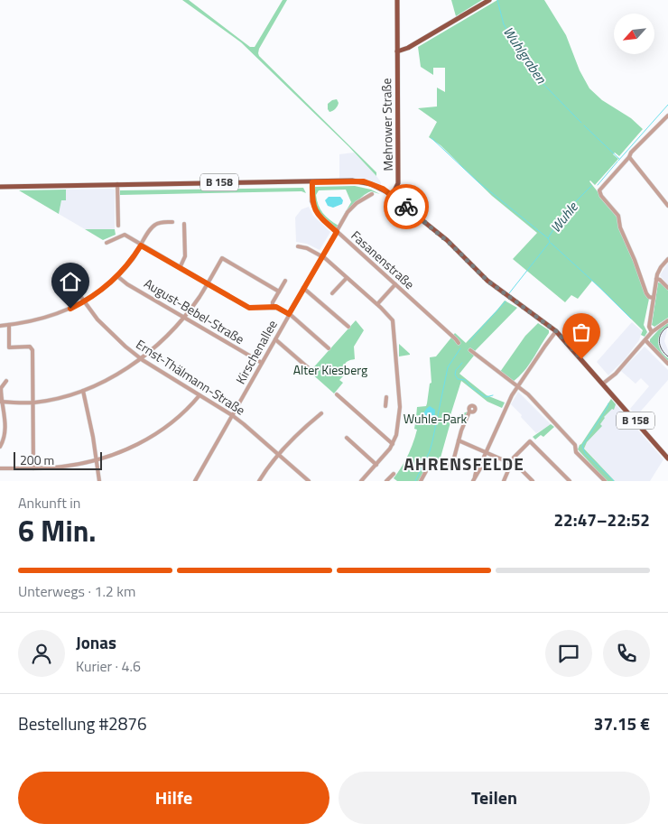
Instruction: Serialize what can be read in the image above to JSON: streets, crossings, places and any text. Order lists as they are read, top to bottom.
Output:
{
  "streets": {
    "main road": ["Mehrower Straße", "B 158"],
    "street": [
      "Fasanenstraße",
      "August-Bebel-Straße",
      "Kirschenallee",
      "Ernst-Thälmann-Straße"
    ]
  },
  "crossings": [
    ["Mehrower Straße", "B 158"],
    ["B 158", "Fasanenstraße"],
    ["Fasanenstraße", "Kirschenallee"],
    ["August-Bebel-Straße", "Kirschenallee"],
    ["Kirschenallee", "Ernst-Thälmann-Straße"]
  ],
  "districts": ["AHRENSFELDE"],
  "water": ["Wuhlgraben", "Wuhle"],
  "parks": ["Alter Kiesberg", "Wuhle-Park"],
  "scale_bar": "200 m",
  "north": "bottom left",
  "page": {
    "scale": "200 m",
    "heading": ["6 Min.", "Ankunft in", "22:47–22:52"],
    "panel": [
      "Jonas",
      "Kurier · 4.6",
      "Bestellung #2876",
      "37.15 €"
    ],
    "bar": "Unterwegs · 1.2 km",
    "buttons": ["Hilfe", "Teilen"]
  }
}
